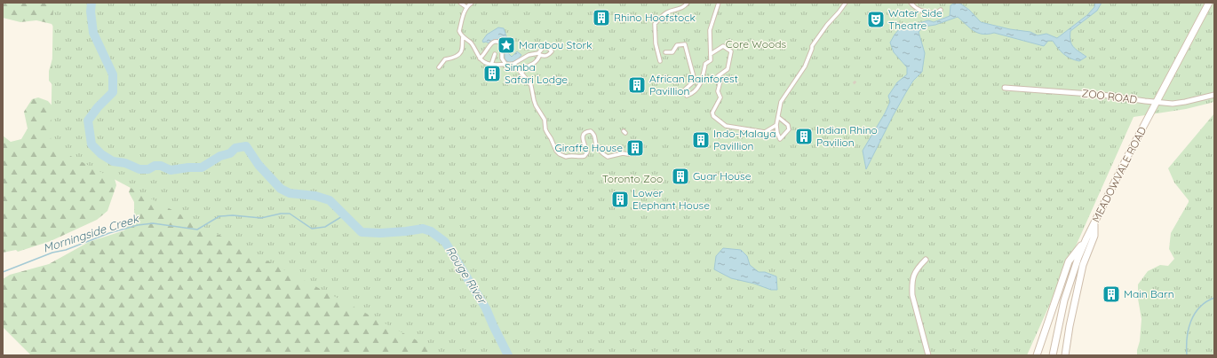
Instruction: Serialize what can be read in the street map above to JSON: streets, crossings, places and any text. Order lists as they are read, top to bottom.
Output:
{
  "streets": {
    "main road": ["MEADOWVALE ROAD"],
    "street": ["ZOO ROAD"]
  },
  "crossings": [
    ["ZOO ROAD", "MEADOWVALE ROAD"]
  ],
  "water": ["Morningside Creek", "Rouge River"],
  "parks": ["Core Woods", "Toronto Zoo"],
  "places": {
    "building": [
      "Rhino Hoofstock",
      "Simba Safari Lodge",
      "African Rainforest Pavillion",
      "Indian Rhino Pavilion",
      "Indo-Malaya Pavillion",
      "Giraffe House",
      "Guar House",
      "Lower Elephant House",
      "Main Barn"
    ],
    "theatre": ["Water Side Theatre"],
    "place": ["Marabou Stork"]
  }
}
